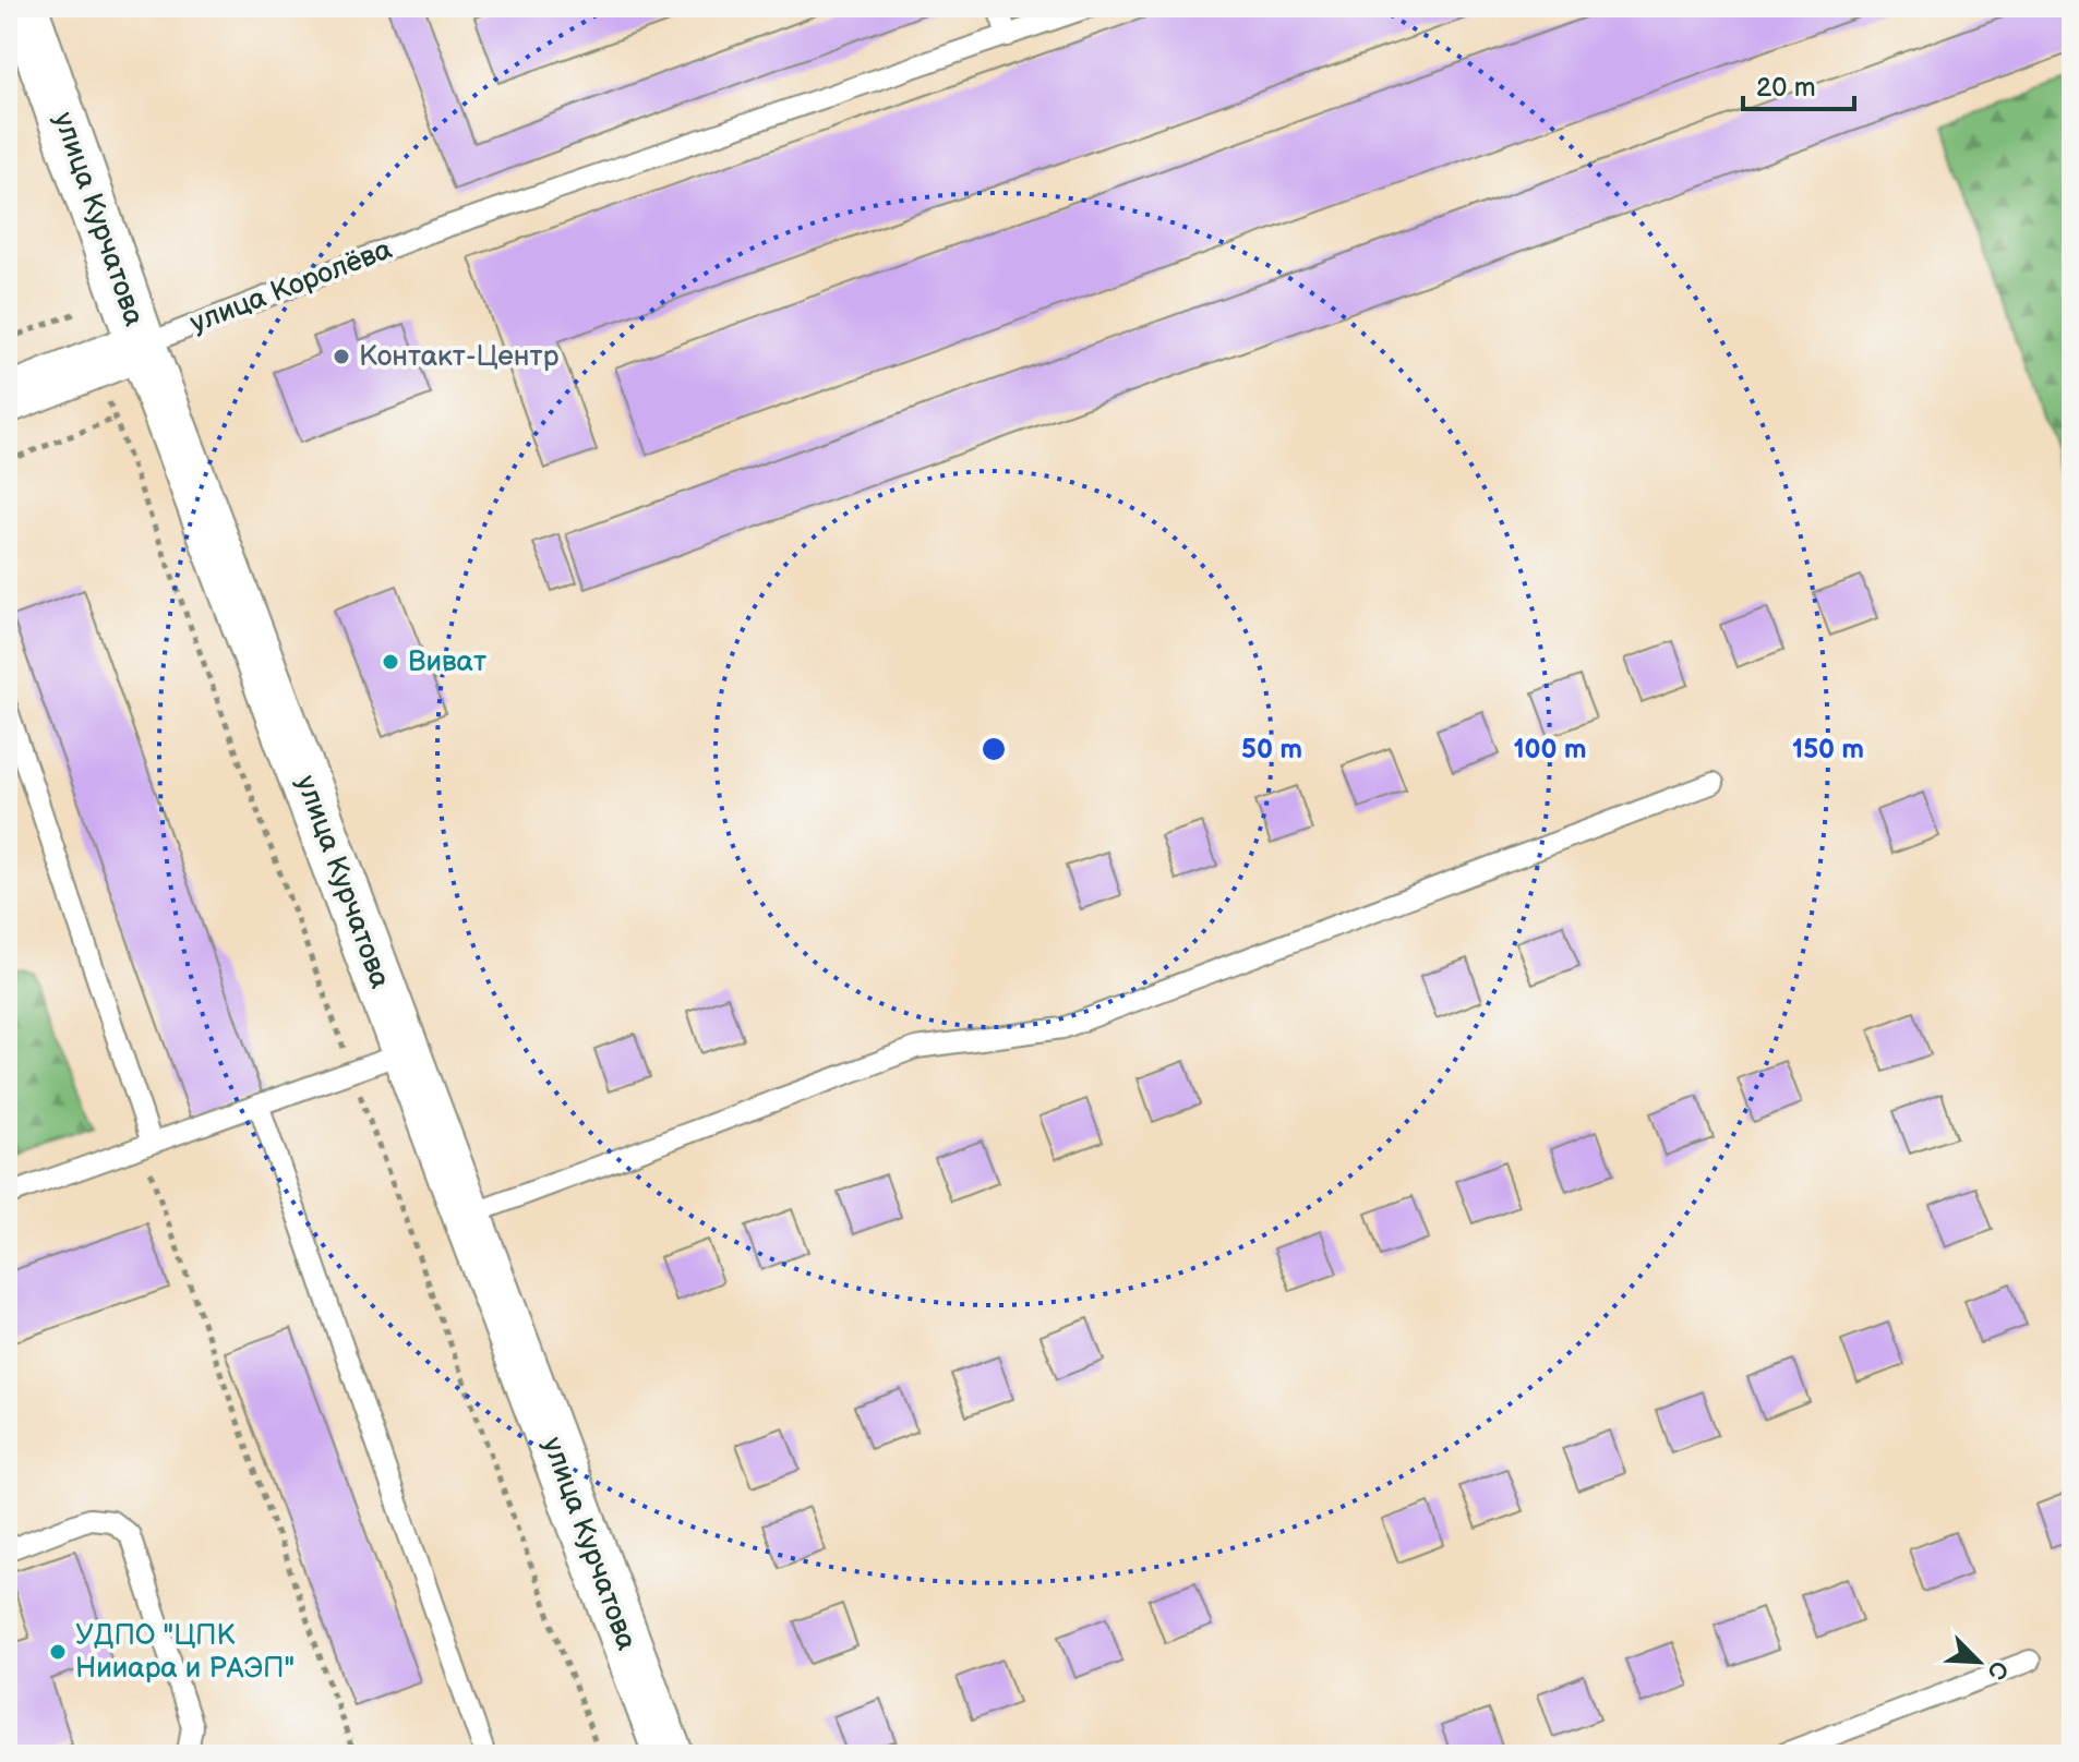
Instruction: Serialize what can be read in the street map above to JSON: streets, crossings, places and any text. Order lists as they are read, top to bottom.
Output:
{
  "streets": {
    "street": ["улица Курчатова", "улица Королёва"]
  },
  "crossings": [
    ["улица Курчатова", "улица Королёва"]
  ],
  "places": ["Контакт-Центр", "Виват", "УДПО \"ЦПК Нииара и РАЭП\""],
  "scale_bar": "20 m",
  "north": "bottom right",
  "rings": ["50 m", "100 m", "150 m"]
}
